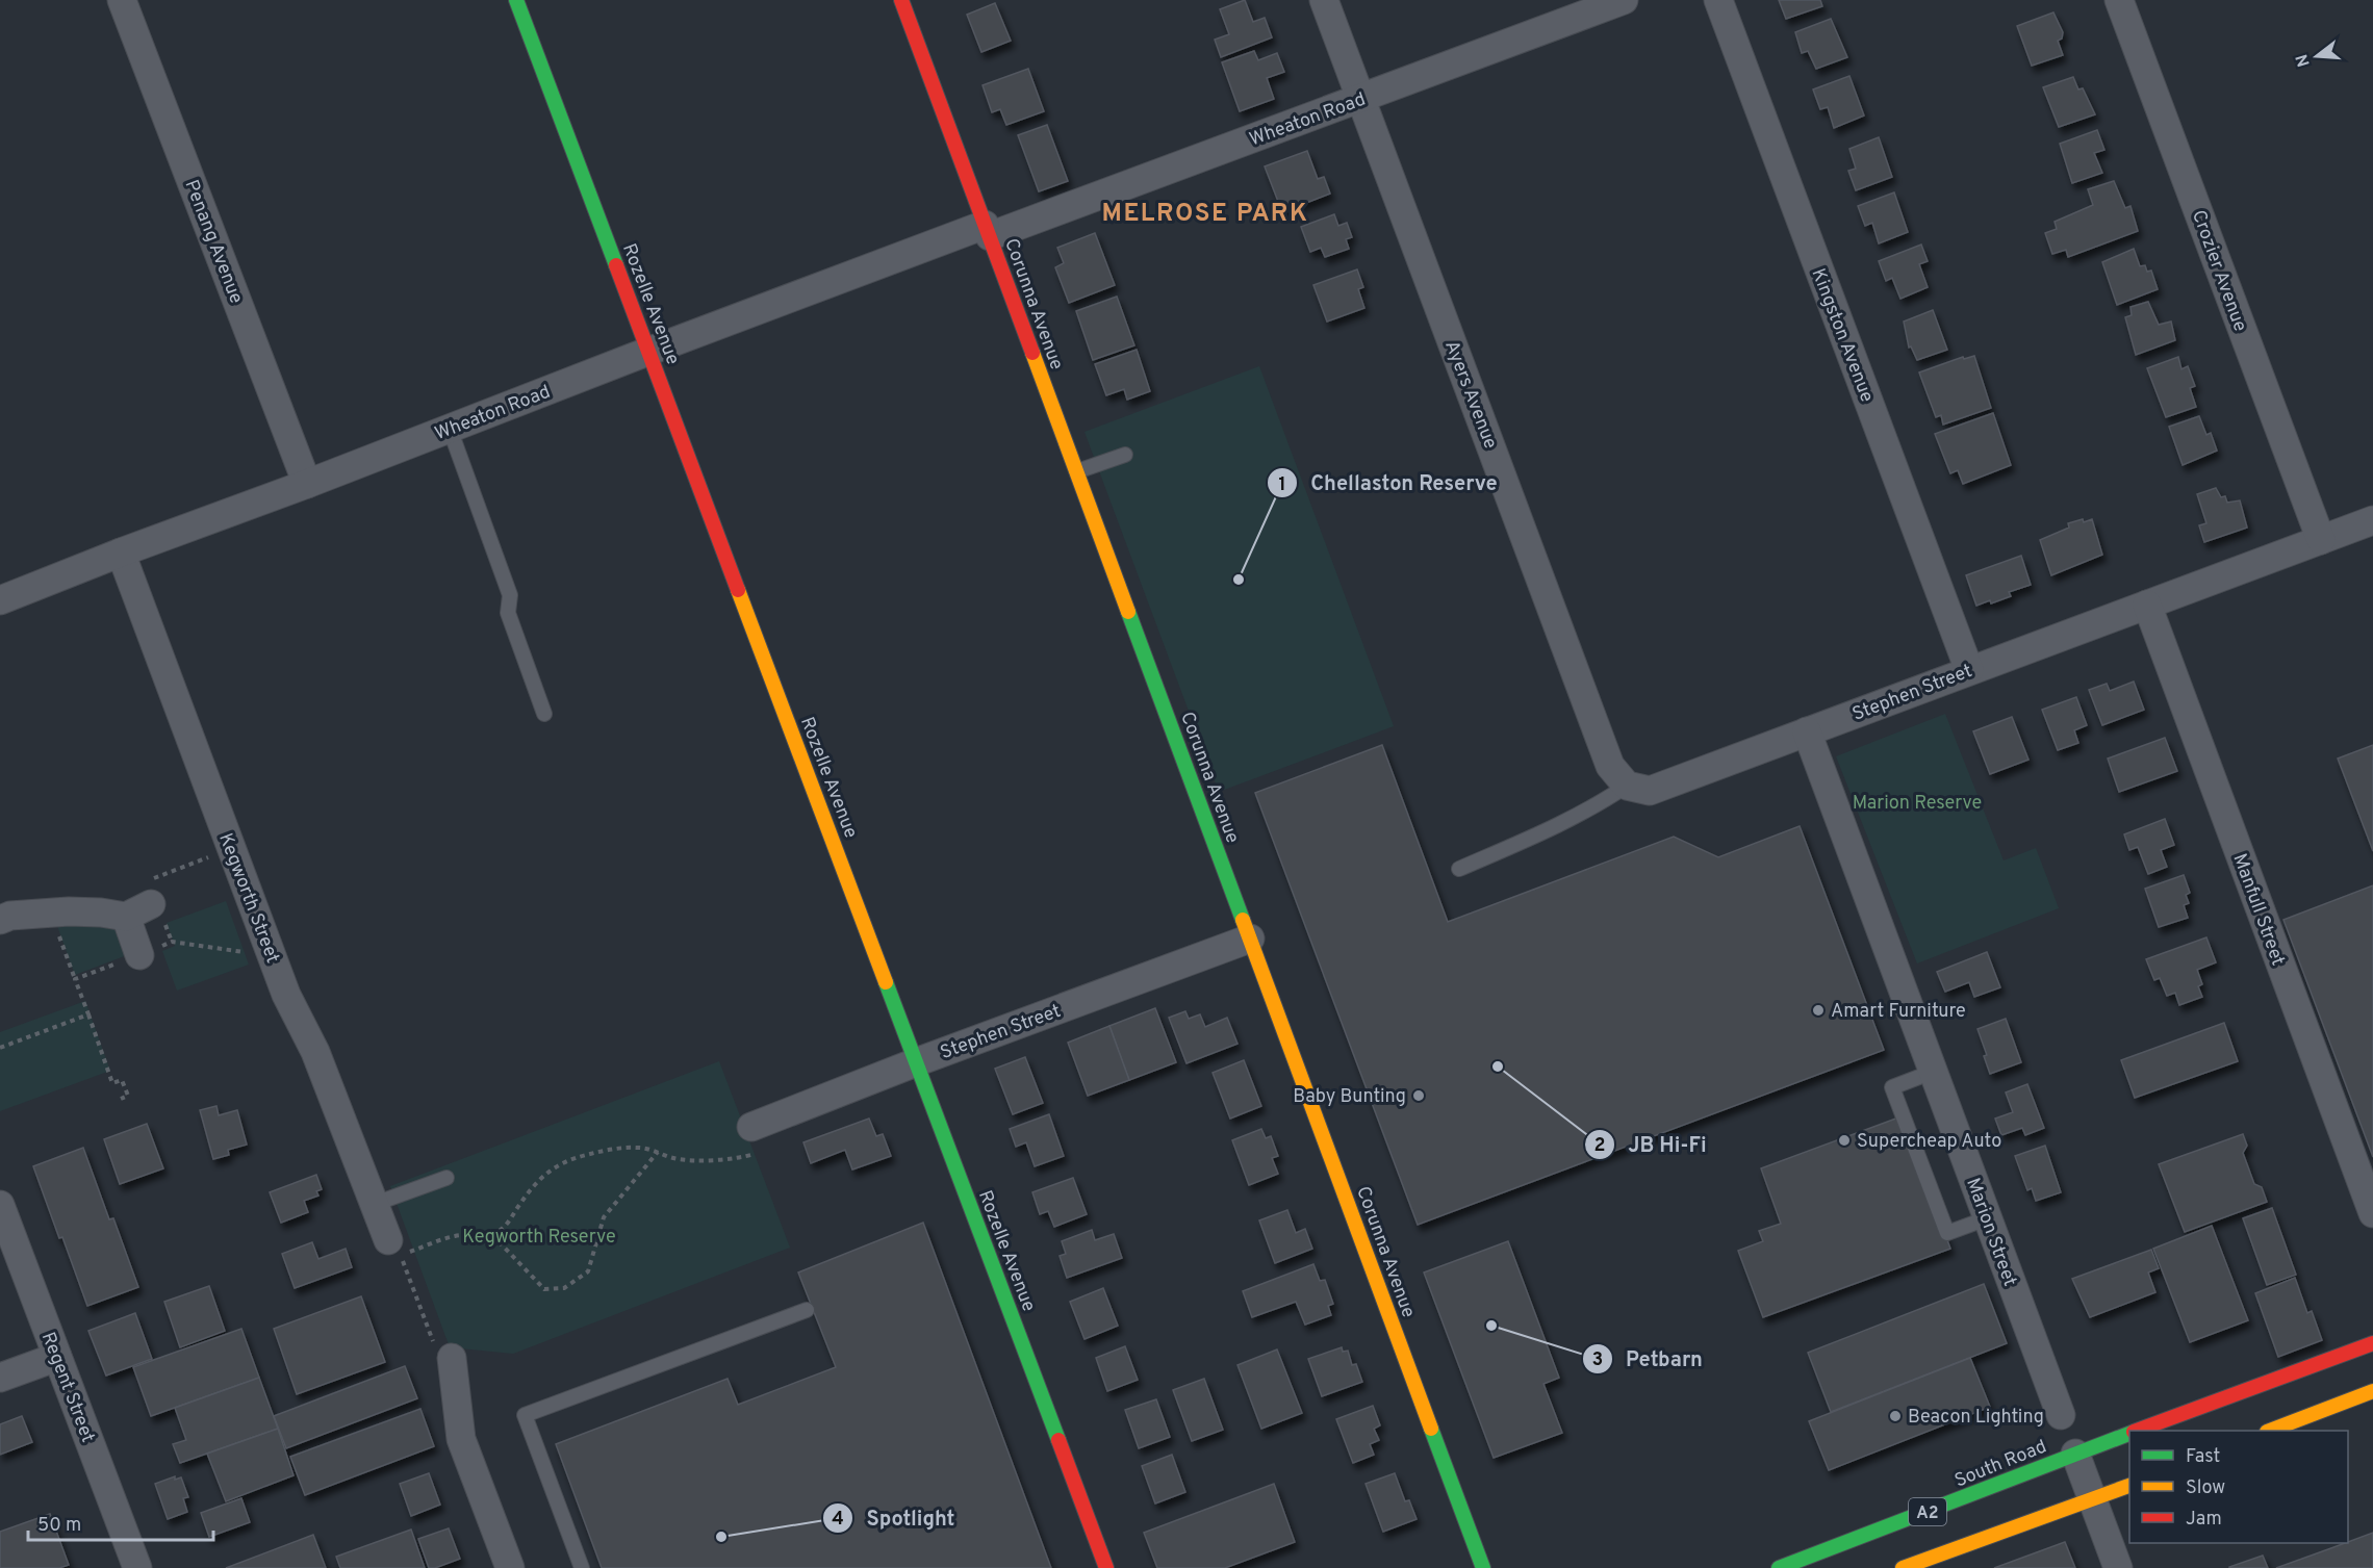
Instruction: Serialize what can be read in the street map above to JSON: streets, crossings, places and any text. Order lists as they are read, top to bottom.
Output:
{
  "streets": {
    "main road": [
      "Rozelle Avenue",
      "Corunna Avenue",
      "South Road",
      "A2"
    ],
    "street": [
      "Wheaton Road",
      "Penang Avenue",
      "Crozier Avenue",
      "Kingston Avenue",
      "Ayers Avenue",
      "Stephen Street",
      "Kegworth Street",
      "Manfull Street",
      "Marion Street",
      "Regent Street"
    ]
  },
  "crossings": [
    ["Wheaton Road", "Penang Avenue"],
    ["Wheaton Road", "Rozelle Avenue"],
    ["Wheaton Road", "Corunna Avenue"],
    ["Wheaton Road", "Ayers Avenue"],
    ["Wheaton Road", "Kegworth Street"],
    ["Crozier Avenue", "Stephen Street"],
    ["Rozelle Avenue", "Stephen Street"],
    ["Corunna Avenue", "Stephen Street"],
    ["Kingston Avenue", "Stephen Street"],
    ["Ayers Avenue", "Stephen Street"],
    ["Stephen Street", "Manfull Street"],
    ["Stephen Street", "Marion Street"]
  ],
  "districts": ["MELROSE PARK"],
  "parks": ["Marion Reserve", "Kegworth Reserve"],
  "places": [
    "Chellaston Reserve",
    "Amart Furniture",
    "JB Hi-Fi",
    "Baby Bunting",
    "Supercheap Auto",
    "Petbarn",
    "Beacon Lighting",
    "Spotlight"
  ],
  "legend": ["Fast", "Slow", "Jam"],
  "scale_bar": "50 m",
  "north": "left"
}
